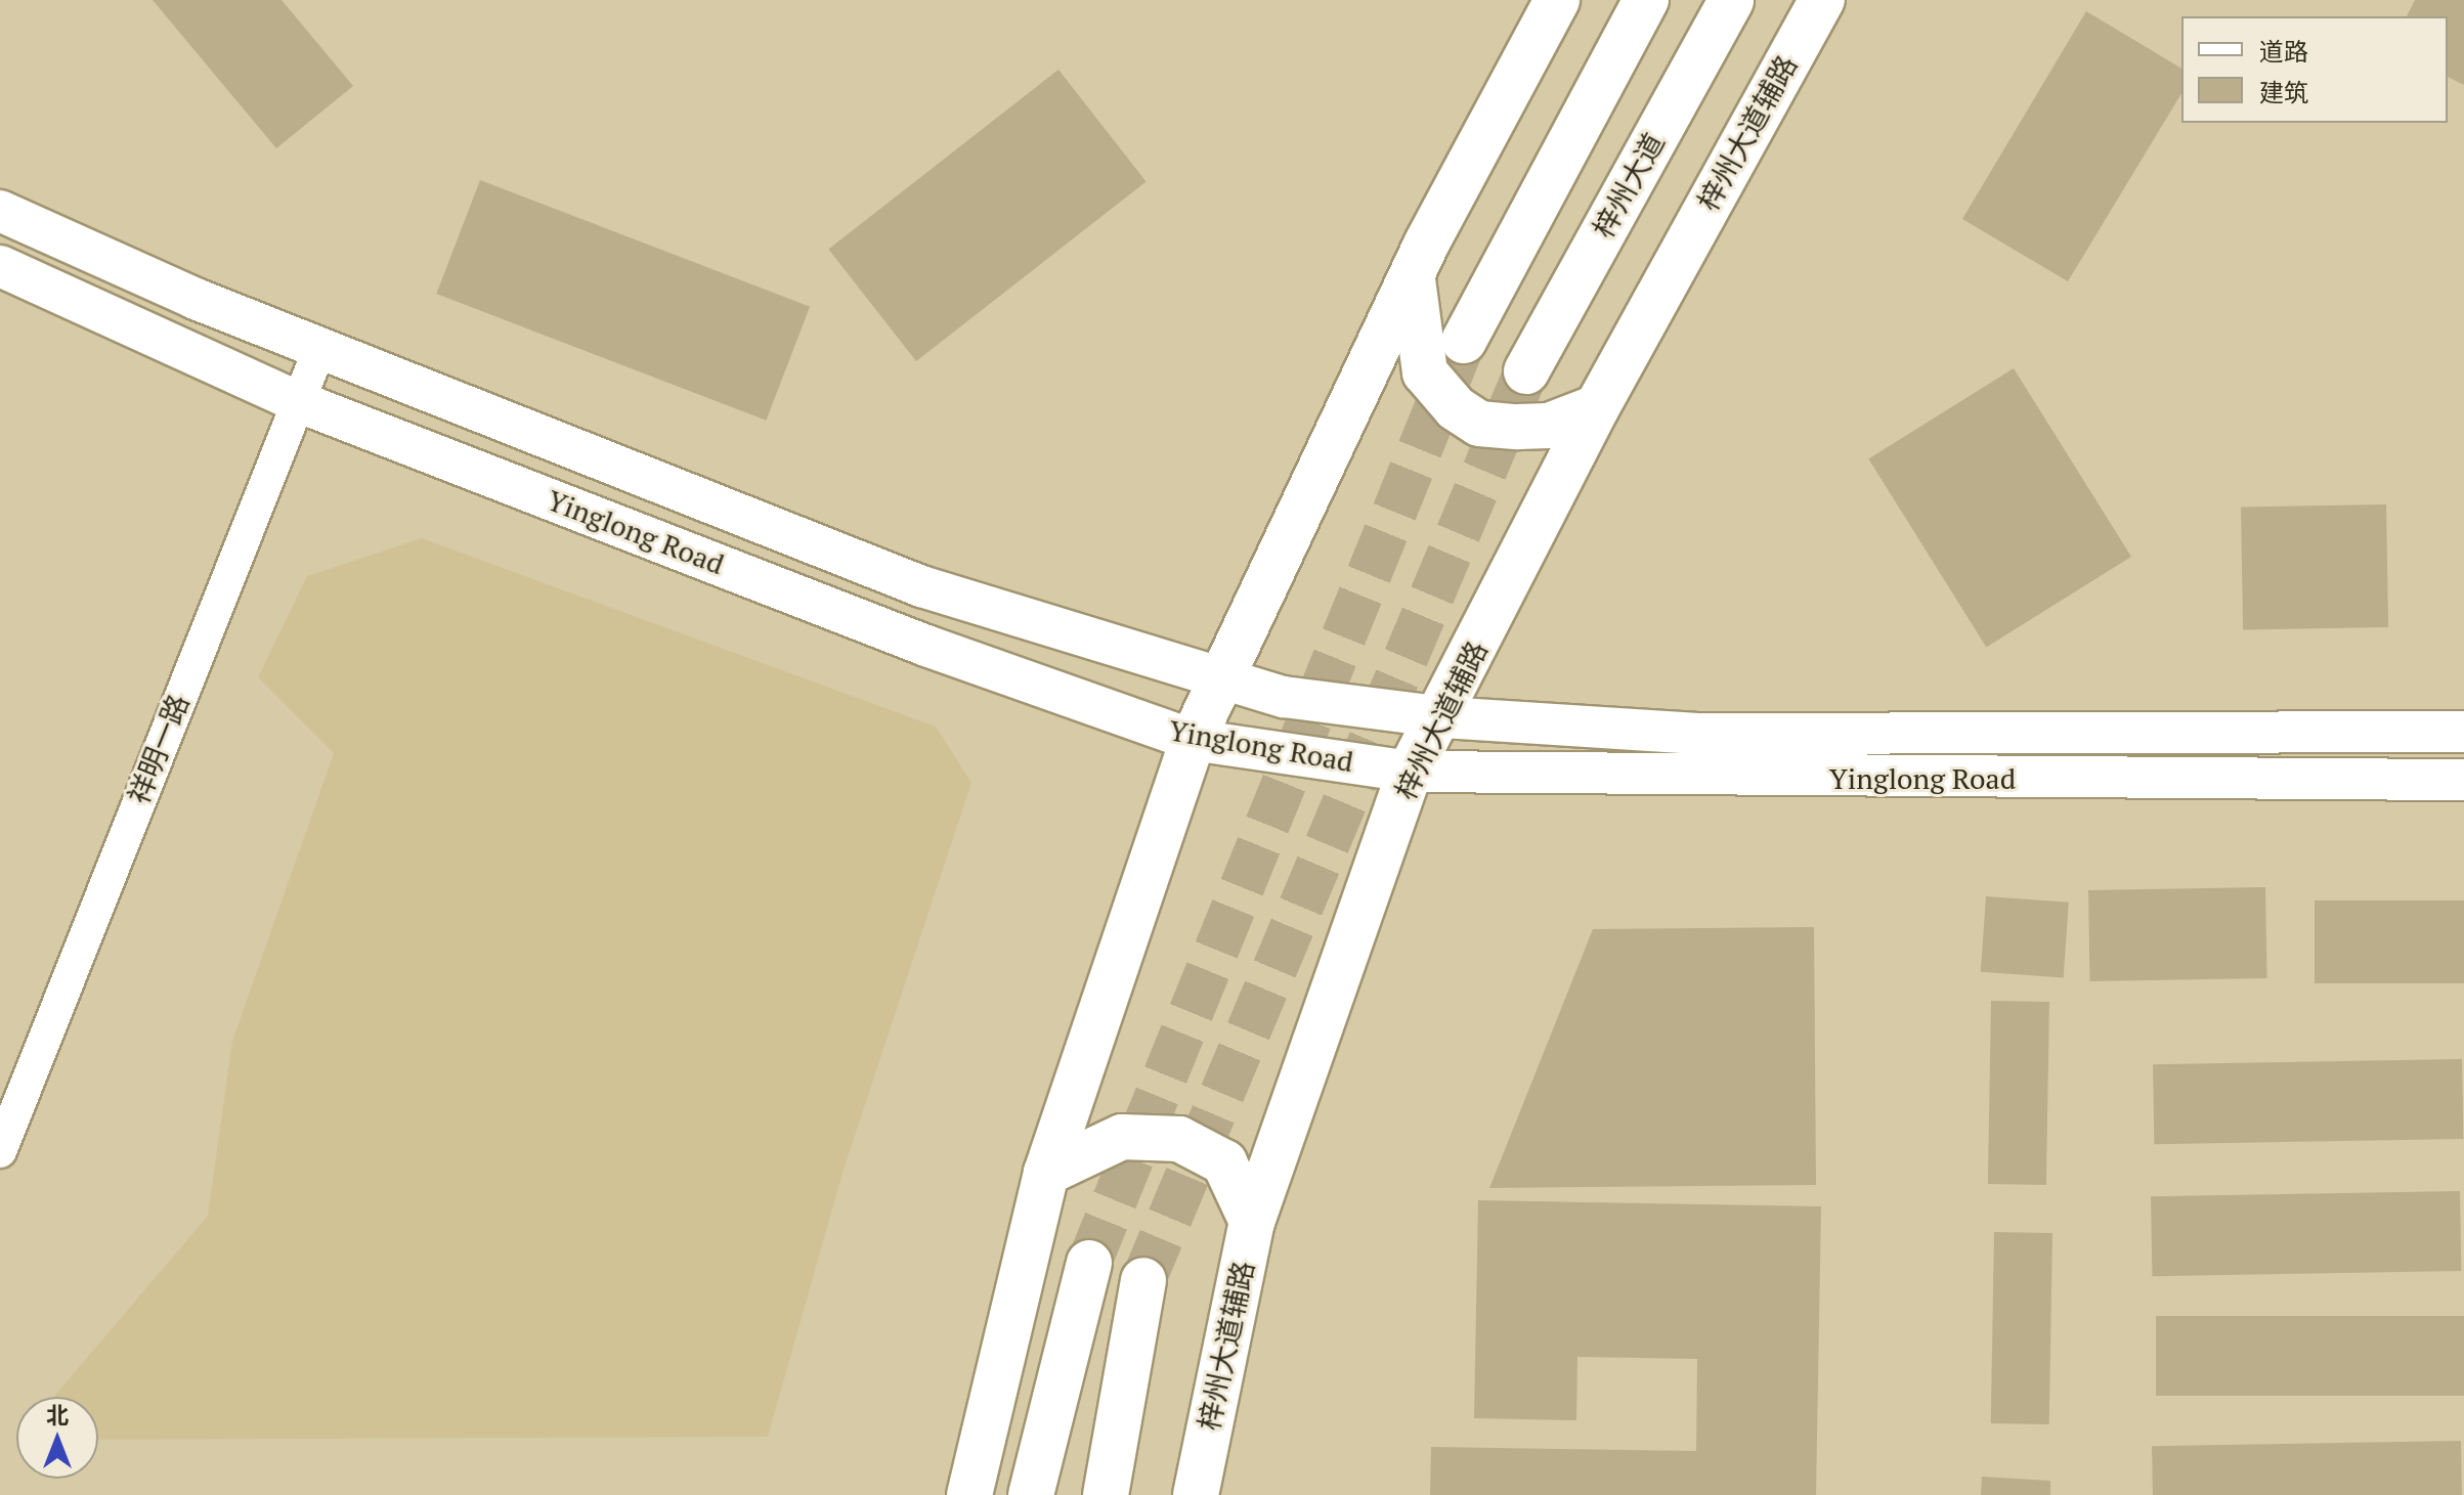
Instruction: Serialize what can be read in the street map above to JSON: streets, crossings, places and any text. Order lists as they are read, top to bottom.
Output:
{
  "streets": {
    "main road": ["梓州大道辅路", "梓州大道"],
    "street": ["Yinglong Road", "祥明一路"]
  },
  "crossings": [
    ["梓州大道辅路", "Yinglong Road"],
    ["Yinglong Road", "祥明一路"]
  ],
  "legend": ["道路", "建筑"],
  "north": "top"
}
